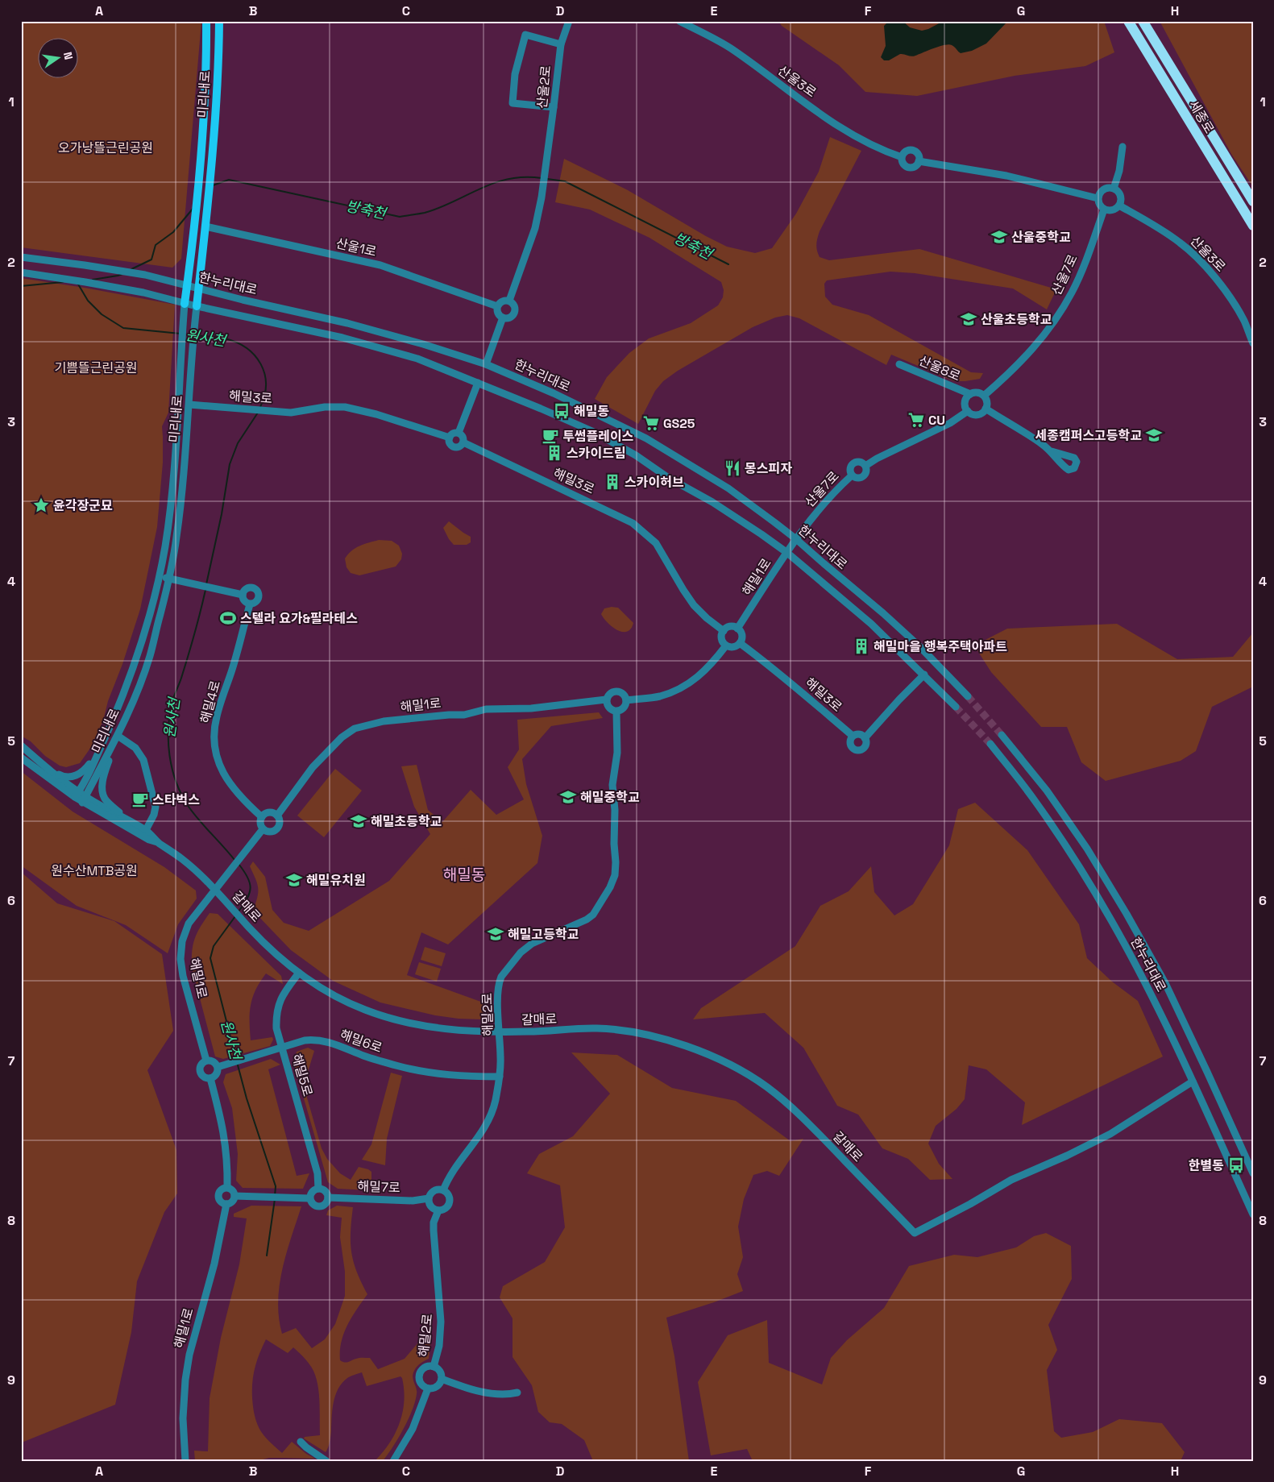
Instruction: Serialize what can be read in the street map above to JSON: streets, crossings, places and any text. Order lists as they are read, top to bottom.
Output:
{
  "streets": {
    "highway": ["세종로"],
    "main road": ["미리내로"],
    "street": [
      "산울3로",
      "산울2로",
      "산울1로",
      "산울7로",
      "한누리대로",
      "산울8로",
      "해밀3로",
      "해밀1로",
      "해밀4로",
      "갈매로",
      "해밀2로",
      "해밀6로",
      "해밀5로",
      "해밀7로"
    ]
  },
  "crossings": [
    ["산울3로", "산울7로"],
    ["산울2로", "산울1로"],
    ["미리내로", "산울1로"],
    ["미리내로", "한누리대로"],
    ["미리내로", "해밀3로"],
    ["미리내로", "갈매로"],
    ["산울7로", "한누리대로"],
    ["산울7로", "산울8로"],
    ["산울7로", "해밀1로"],
    ["한누리대로", "해밀1로"],
    ["한누리대로", "갈매로"],
    ["해밀3로", "해밀1로"],
    ["해밀1로", "해밀4로"],
    ["해밀1로", "갈매로"],
    ["해밀1로", "해밀2로"],
    ["해밀1로", "해밀6로"],
    ["갈매로", "해밀2로"],
    ["갈매로", "해밀5로"],
    ["해밀2로", "해밀6로"],
    ["해밀2로", "해밀7로"],
    ["해밀6로", "해밀5로"],
    ["해밀5로", "해밀7로"]
  ],
  "districts": ["해밀동"],
  "water": ["방축천", "원사천"],
  "parks": ["오가낭뜰근린공원", "기쁨뜰근린공원", "원수산MTB공원"],
  "places": {
    "school or university": [
      "산울중학교",
      "산울초등학교",
      "세종캠퍼스고등학교",
      "해밀중학교",
      "해밀초등학교",
      "해밀유치원",
      "해밀고등학교"
    ],
    "bus stop": ["해밀동", "한별동"],
    "supermarket": ["CU", "GS25"],
    "cafe": ["투썸플레이스", "스타벅스"],
    "building": ["스카이드림", "스카이허브", "해밀마을 행복주택아파트"],
    "restaurant": ["몽스피자"],
    "place": ["윤각장군묘"],
    "sports": ["스텔라 요가&필라테스"]
  },
  "north": "right",
  "grid": {
    "columns": [
      "A",
      "B",
      "C",
      "D",
      "E",
      "F",
      "G",
      "H"
    ],
    "rows": [
      "1",
      "2",
      "3",
      "4",
      "5",
      "6",
      "7",
      "8",
      "9"
    ]
  }
}
